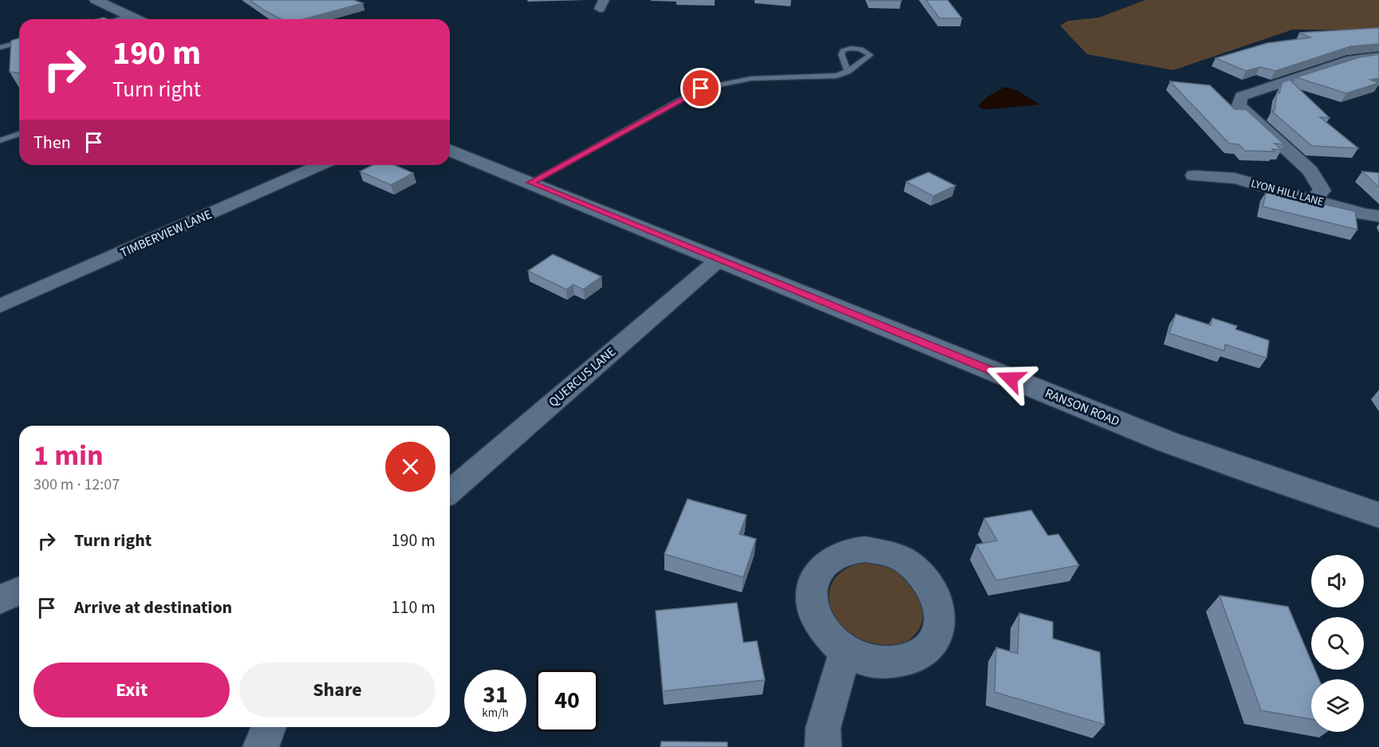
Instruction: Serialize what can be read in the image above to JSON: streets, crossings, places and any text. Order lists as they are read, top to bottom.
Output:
{
  "streets": {
    "street": [
      "LYON HILL LANE",
      "TIMBERVIEW LANE",
      "QUERCUS LANE",
      "RANSON ROAD"
    ]
  },
  "crossings": [
    ["QUERCUS LANE", "RANSON ROAD"]
  ],
  "page": {
    "turn": ["190 m", "Turn right"],
    "then": "Then",
    "heading": ["1 min", "300 m · 12:07"],
    "list": [
      {
        "name": "Turn right",
        "value": "190 m"
      },
      {
        "name": "Arrive at destination",
        "value": "110 m"
      }
    ],
    "buttons": ["Exit", "Share"],
    "speed": "31 km/h",
    "limit": "40"
  }
}
